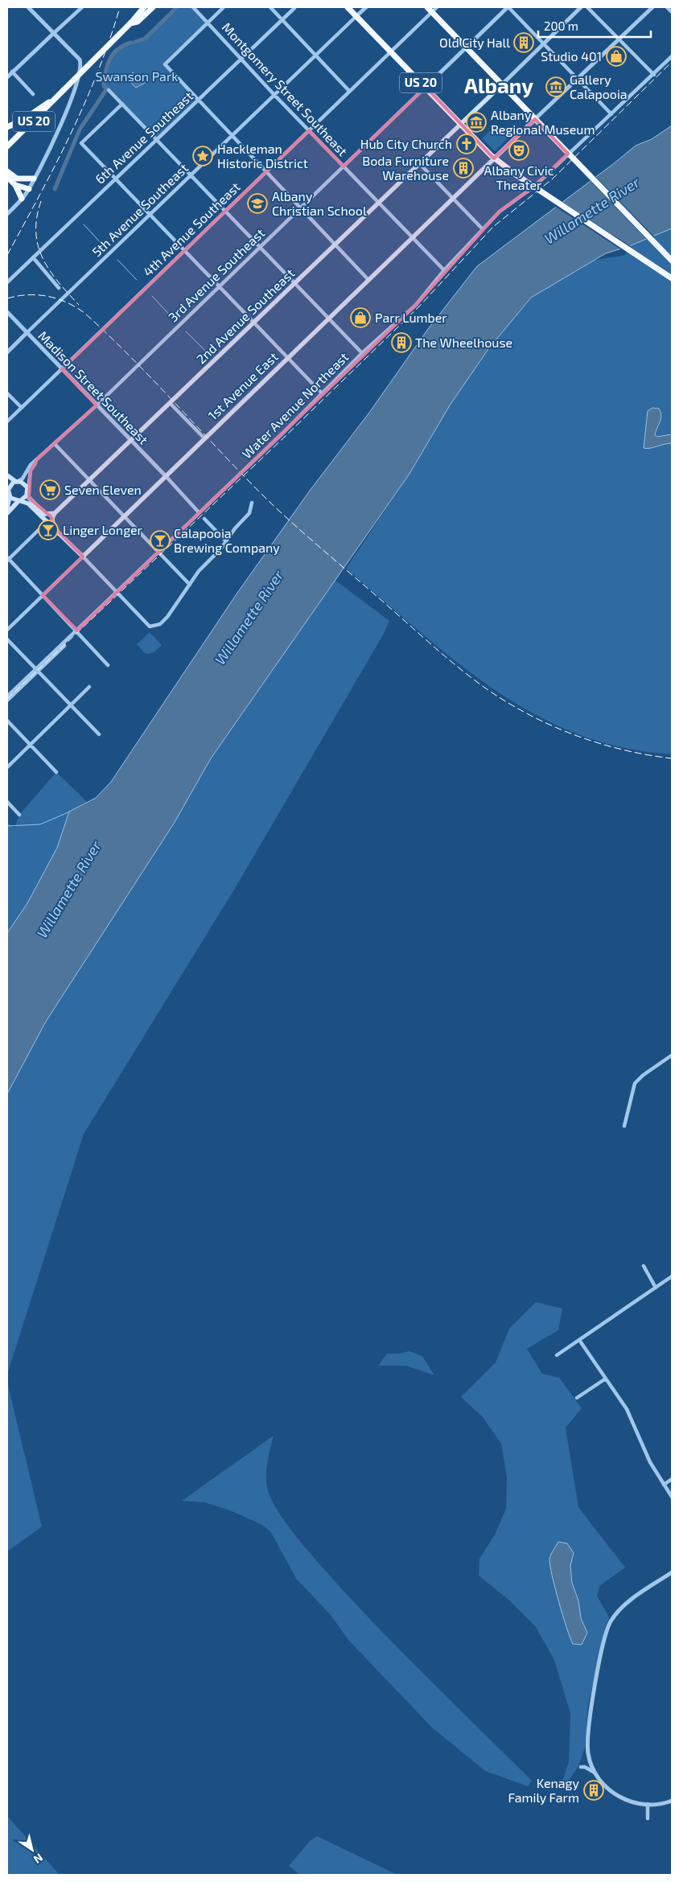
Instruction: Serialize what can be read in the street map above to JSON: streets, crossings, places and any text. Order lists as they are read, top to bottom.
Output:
{
  "streets": {
    "highway": ["US 20"],
    "main road": ["2nd Avenue Southeast", "1st Avenue East"],
    "street": [
      "Montgomery Street Southeast",
      "6th Avenue Southeast",
      "5th Avenue Southeast",
      "4th Avenue Southeast",
      "3rd Avenue Southeast",
      "Madison Street Southeast",
      "Water Avenue Northeast"
    ]
  },
  "crossings": [
    ["US 20", "5th Avenue Southeast"],
    ["US 20", "4th Avenue Southeast"],
    ["US 20", "3rd Avenue Southeast"],
    ["US 20", "2nd Avenue Southeast"],
    ["US 20", "1st Avenue East"],
    ["Montgomery Street Southeast", "6th Avenue Southeast"],
    ["Montgomery Street Southeast", "5th Avenue Southeast"],
    ["Montgomery Street Southeast", "4th Avenue Southeast"],
    ["Montgomery Street Southeast", "3rd Avenue Southeast"],
    ["Montgomery Street Southeast", "2nd Avenue Southeast"],
    ["Montgomery Street Southeast", "1st Avenue East"],
    ["Montgomery Street Southeast", "Water Avenue Northeast"],
    ["5th Avenue Southeast", "Madison Street Southeast"],
    ["4th Avenue Southeast", "Madison Street Southeast"],
    ["3rd Avenue Southeast", "Madison Street Southeast"],
    ["2nd Avenue Southeast", "Madison Street Southeast"],
    ["1st Avenue East", "Madison Street Southeast"]
  ],
  "districts": ["Albany"],
  "water": ["Willamette River"],
  "parks": ["Swanson Park"],
  "places": {
    "building": [
      "Old City Hall",
      "Boda Furniture Warehouse",
      "The Wheelhouse",
      "Kenagy Family Farm"
    ],
    "shop": ["Studio 401", "Parr Lumber"],
    "museum": ["Gallery Calapooia", "Albany Regional Museum"],
    "church": ["Hub City Church"],
    "theatre": ["Albany Civic Theater"],
    "place": ["Hackleman Historic District"],
    "school or university": ["Albany Christian School"],
    "supermarket": ["Seven Eleven"],
    "bar": ["Linger Longer", "Calapooia Brewing Company"]
  },
  "scale_bar": "200 m",
  "north": "bottom right"
}
